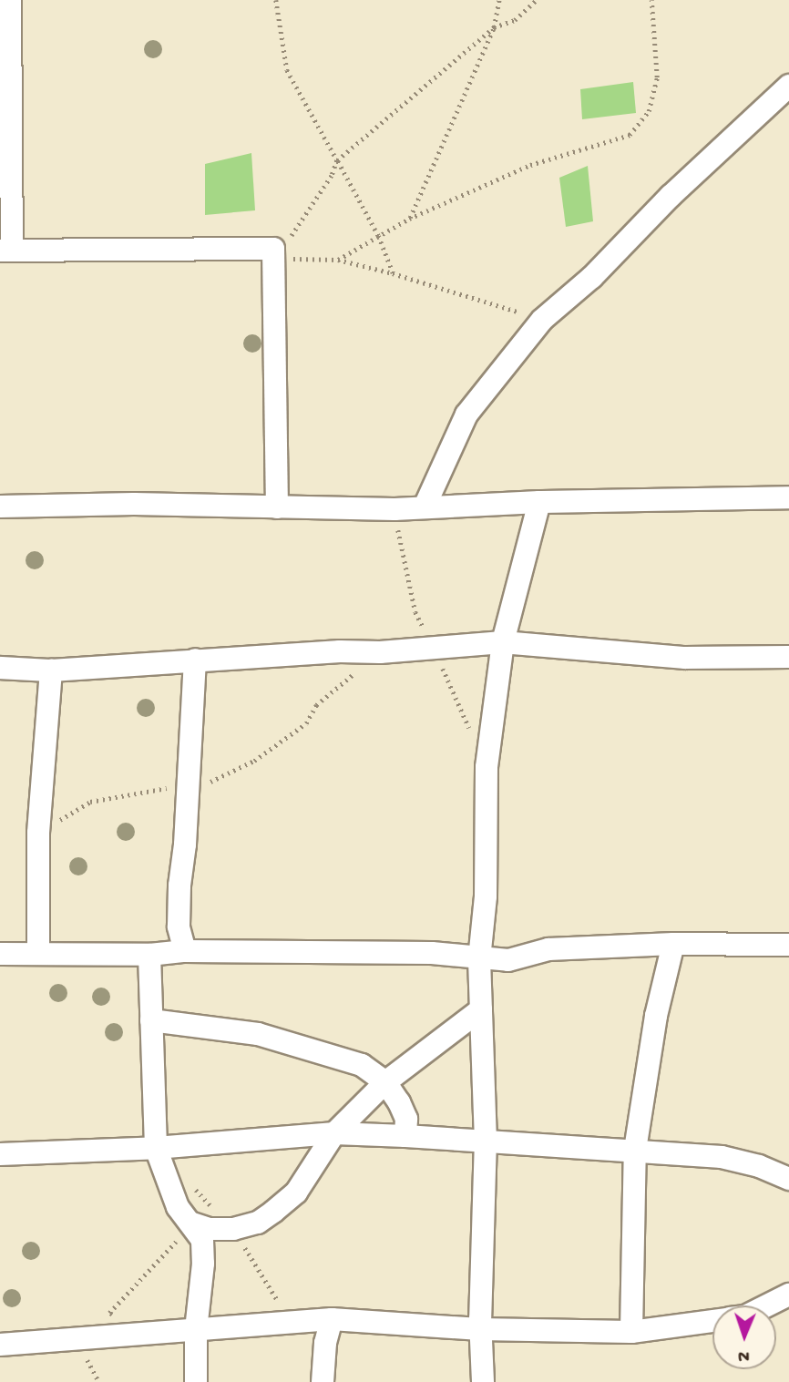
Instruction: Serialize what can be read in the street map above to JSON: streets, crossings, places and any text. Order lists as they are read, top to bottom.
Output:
{
  "north": "bottom"
}
